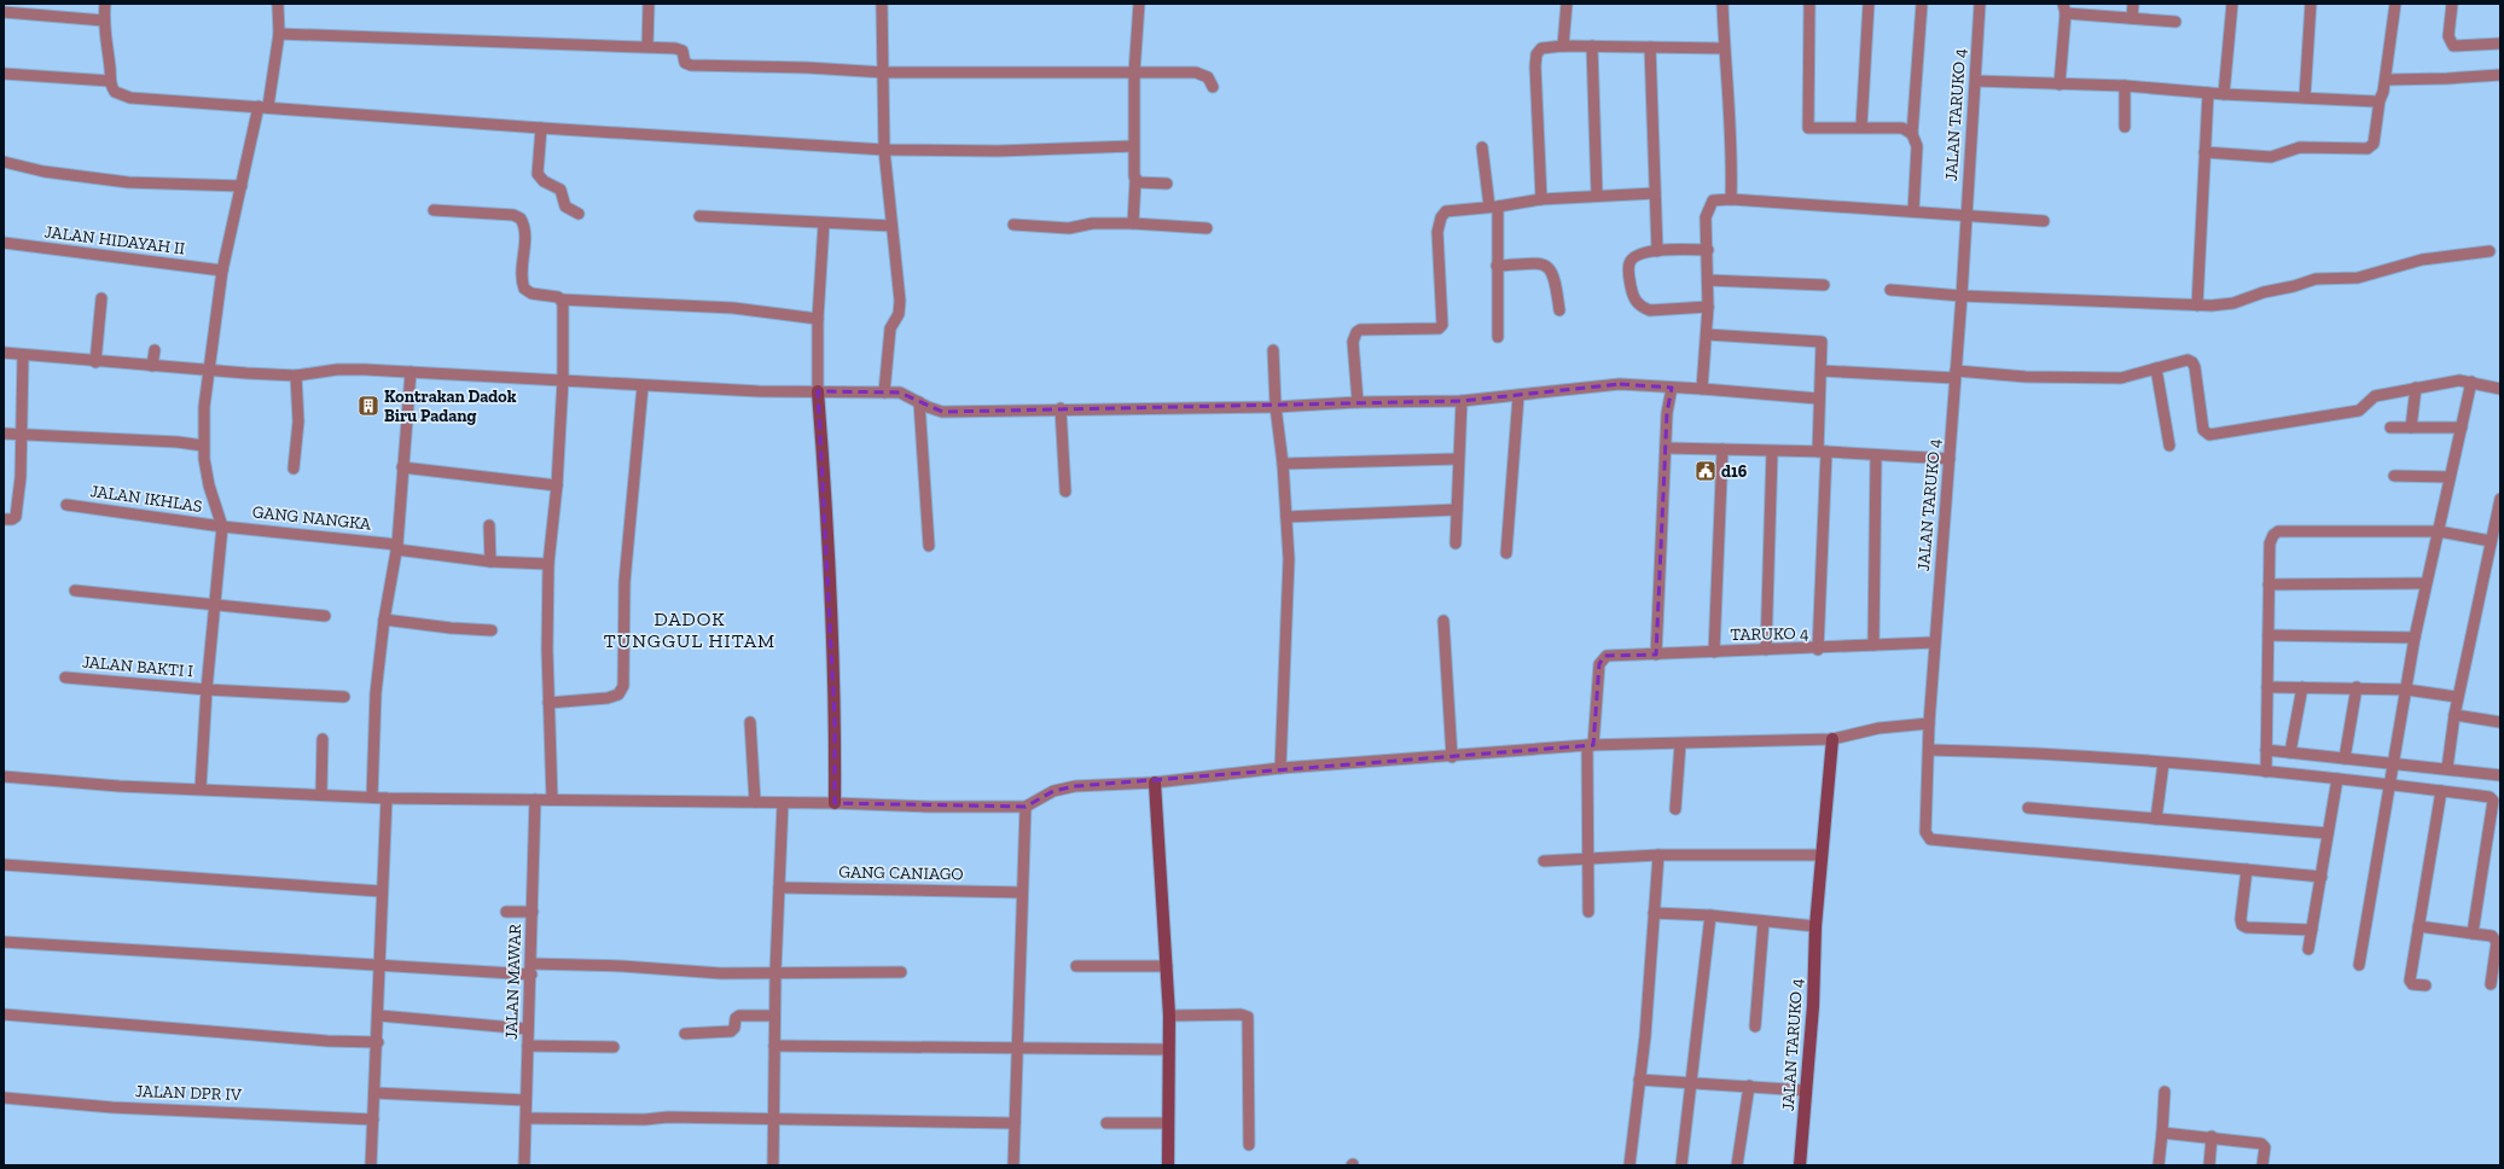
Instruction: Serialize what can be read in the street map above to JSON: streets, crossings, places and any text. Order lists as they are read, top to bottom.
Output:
{
  "streets": {
    "street": [
      "JALAN TARUKO 4",
      "JALAN HIDAYAH II",
      "JALAN IKHLAS",
      "GANG NANGKA",
      "TARUKO 4",
      "JALAN BAKTI I",
      "GANG CANIAGO",
      "JALAN MAWAR",
      "JALAN DPR IV"
    ]
  },
  "crossings": [
    ["JALAN TARUKO 4", "TARUKO 4"],
    ["JALAN IKHLAS", "GANG NANGKA"]
  ],
  "districts": ["DADOK TUNGGUL HITAM"],
  "places": {
    "building": ["Kontrakan Dadok Biru Padang"],
    "public building": ["d16"]
  }
}
